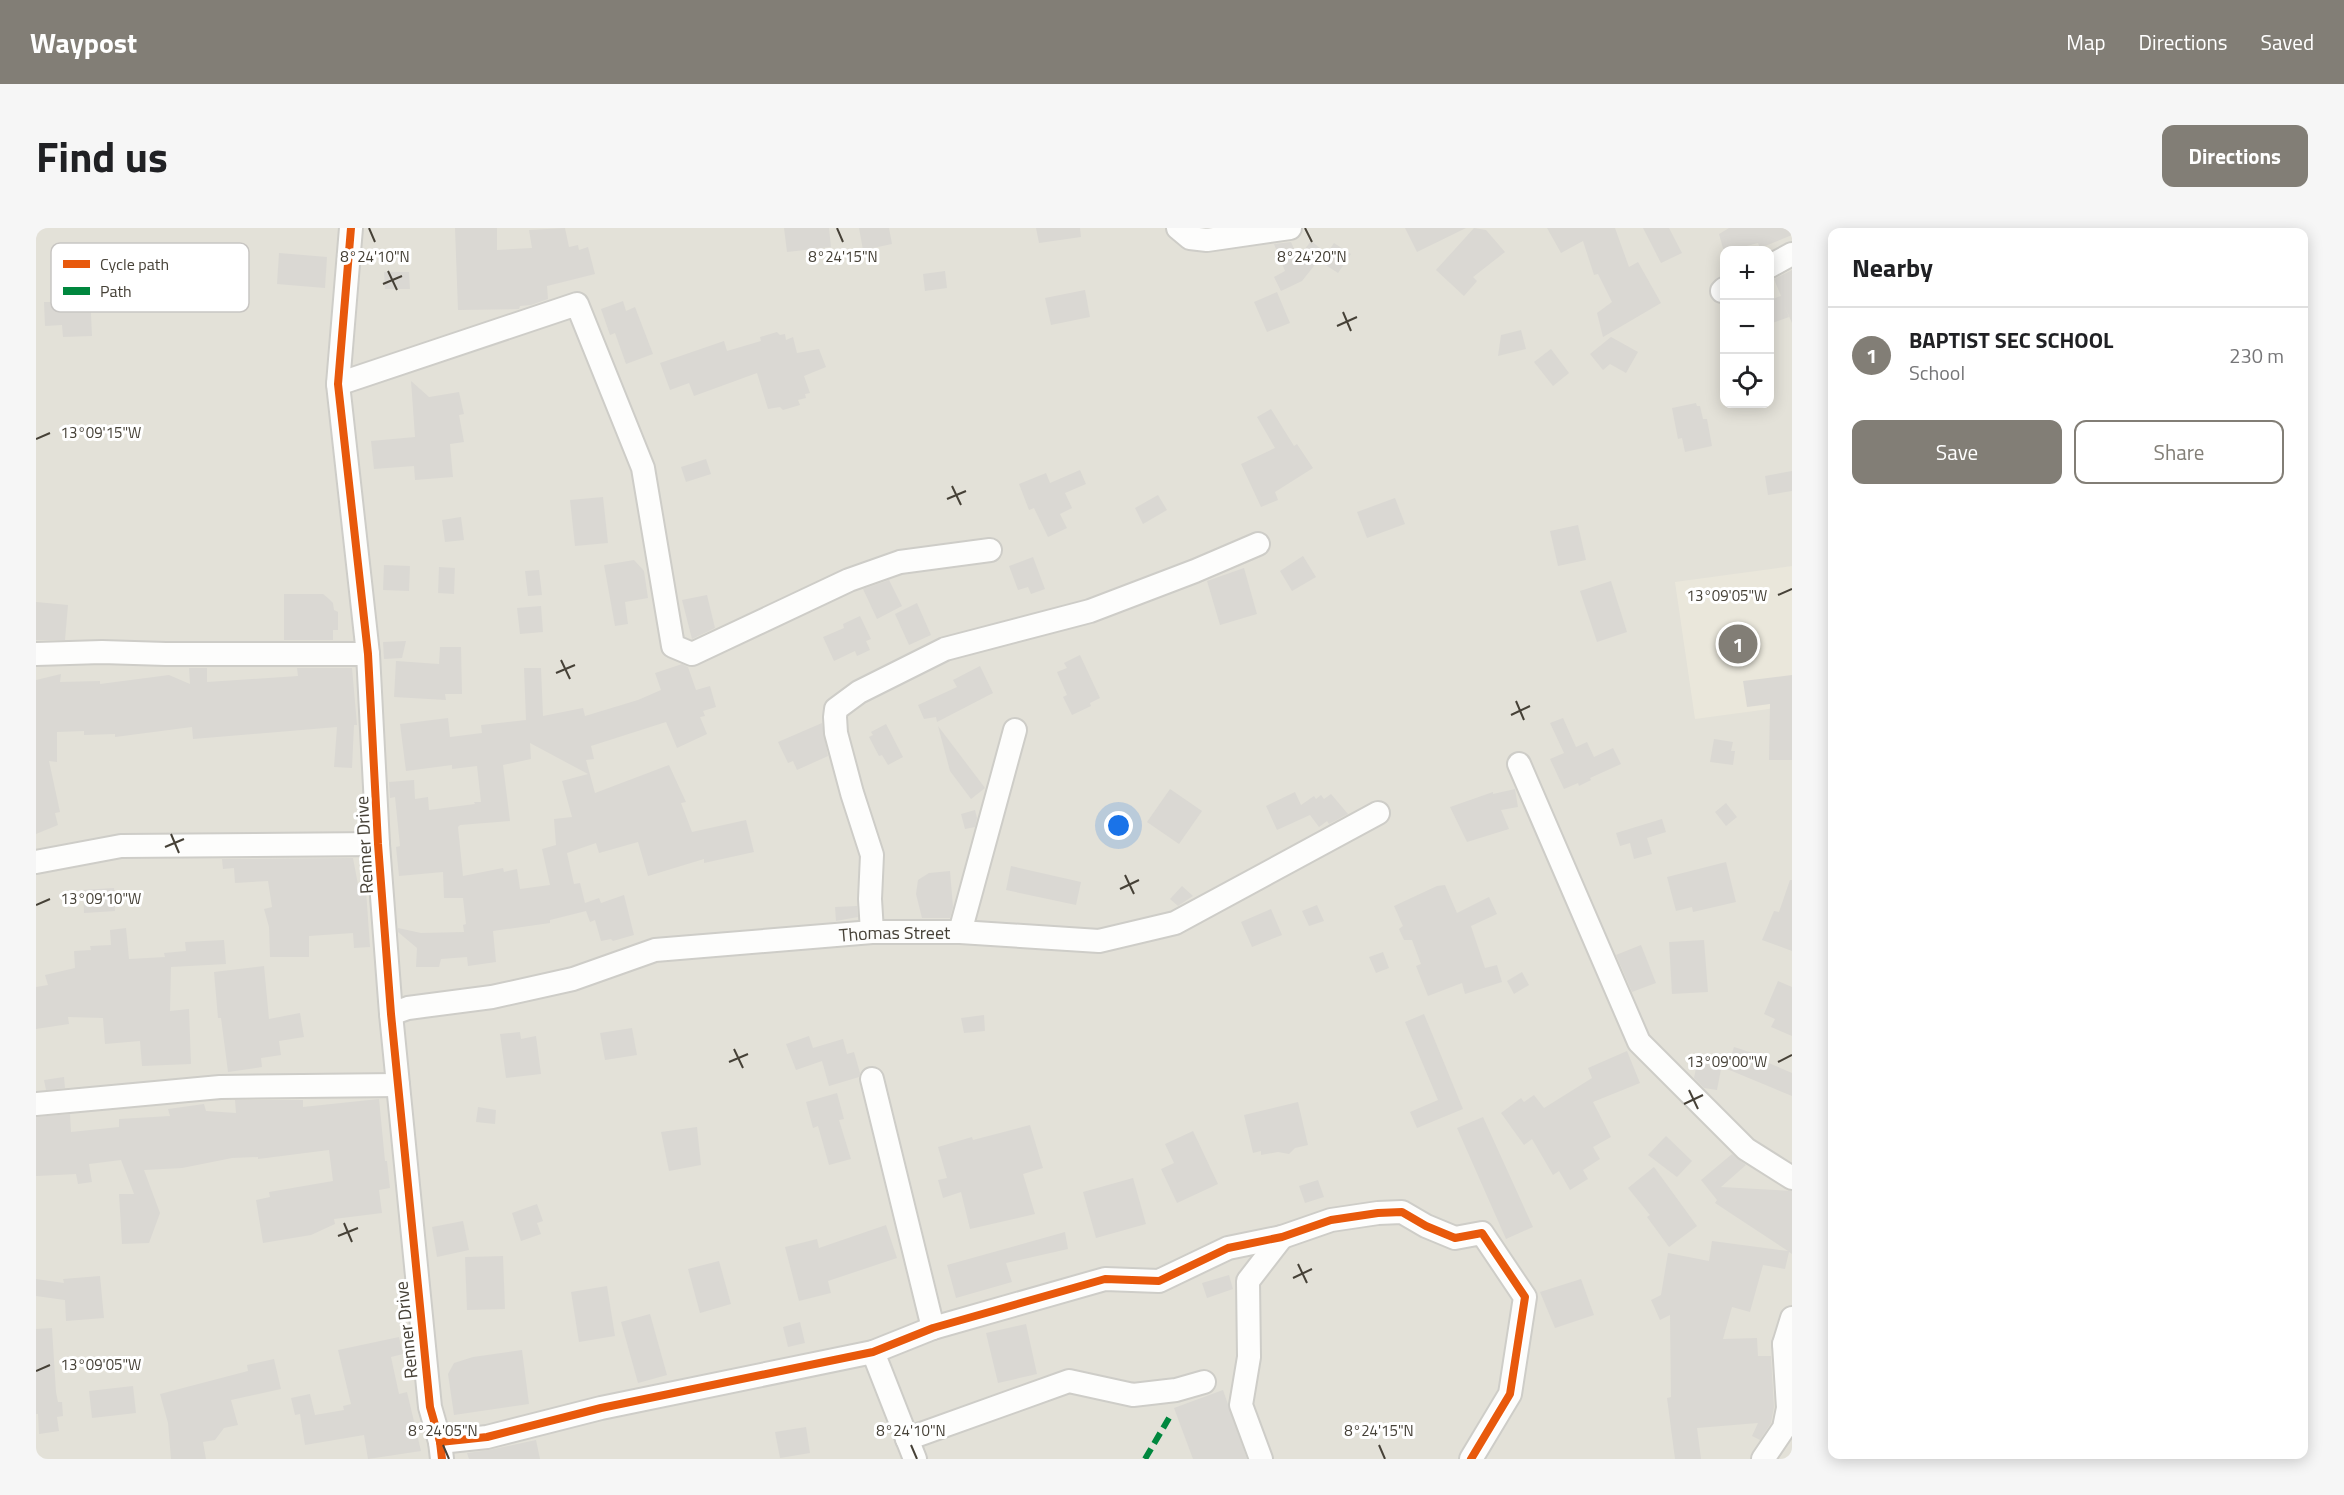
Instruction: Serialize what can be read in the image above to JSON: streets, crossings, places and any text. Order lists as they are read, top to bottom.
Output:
{
  "streets": {
    "street": ["Renner Drive", "Thomas Street"]
  },
  "crossings": [
    ["Renner Drive", "Thomas Street"]
  ],
  "legend": ["Cycle path", "Path"],
  "page": {
    "header": "Waypost",
    "nav": ["Map", "Directions", "Saved"],
    "title": "Find us",
    "buttons": [
      "Directions",
      ["Save", "Share"]
    ],
    "heading": "Nearby",
    "map_buttons": ["+", "−"],
    "list": [
      {
        "mark": "1",
        "name": "BAPTIST SEC SCHOOL",
        "note": "School",
        "value": "230 m"
      }
    ],
    "pins": "1"
  },
  "coordinates": [
    "8°24'10\"N",
    "8°24'15\"N",
    "8°24'20\"N",
    "13°09'15\"W",
    "13°09'05\"W",
    "13°09'10\"W",
    "13°09'00\"W",
    "8°24'05\"N"
  ]
}
